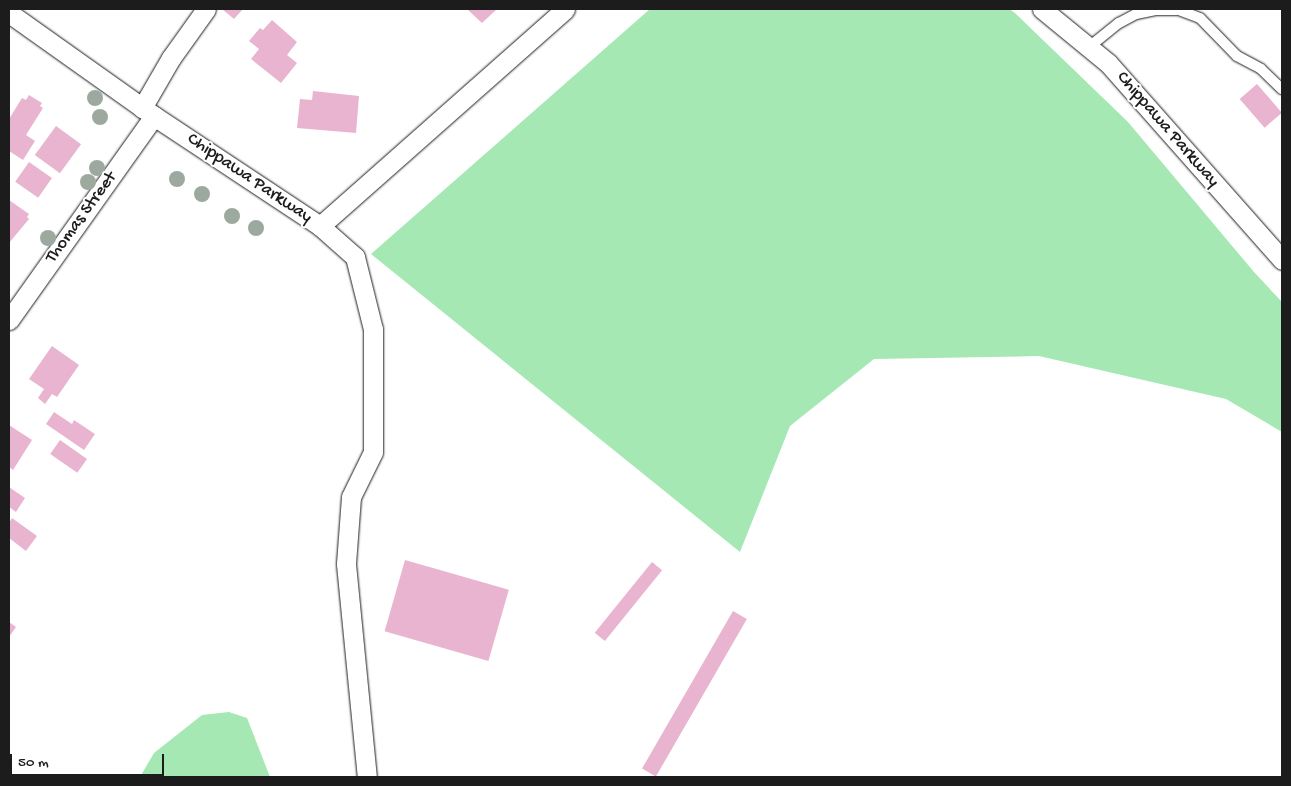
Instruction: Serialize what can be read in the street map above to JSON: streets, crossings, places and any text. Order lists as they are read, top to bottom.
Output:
{
  "streets": {
    "street": ["Chippawa Parkway", "Thomas Street"]
  },
  "crossings": [
    ["Chippawa Parkway", "Thomas Street"]
  ],
  "scale_bar": "50 m"
}
